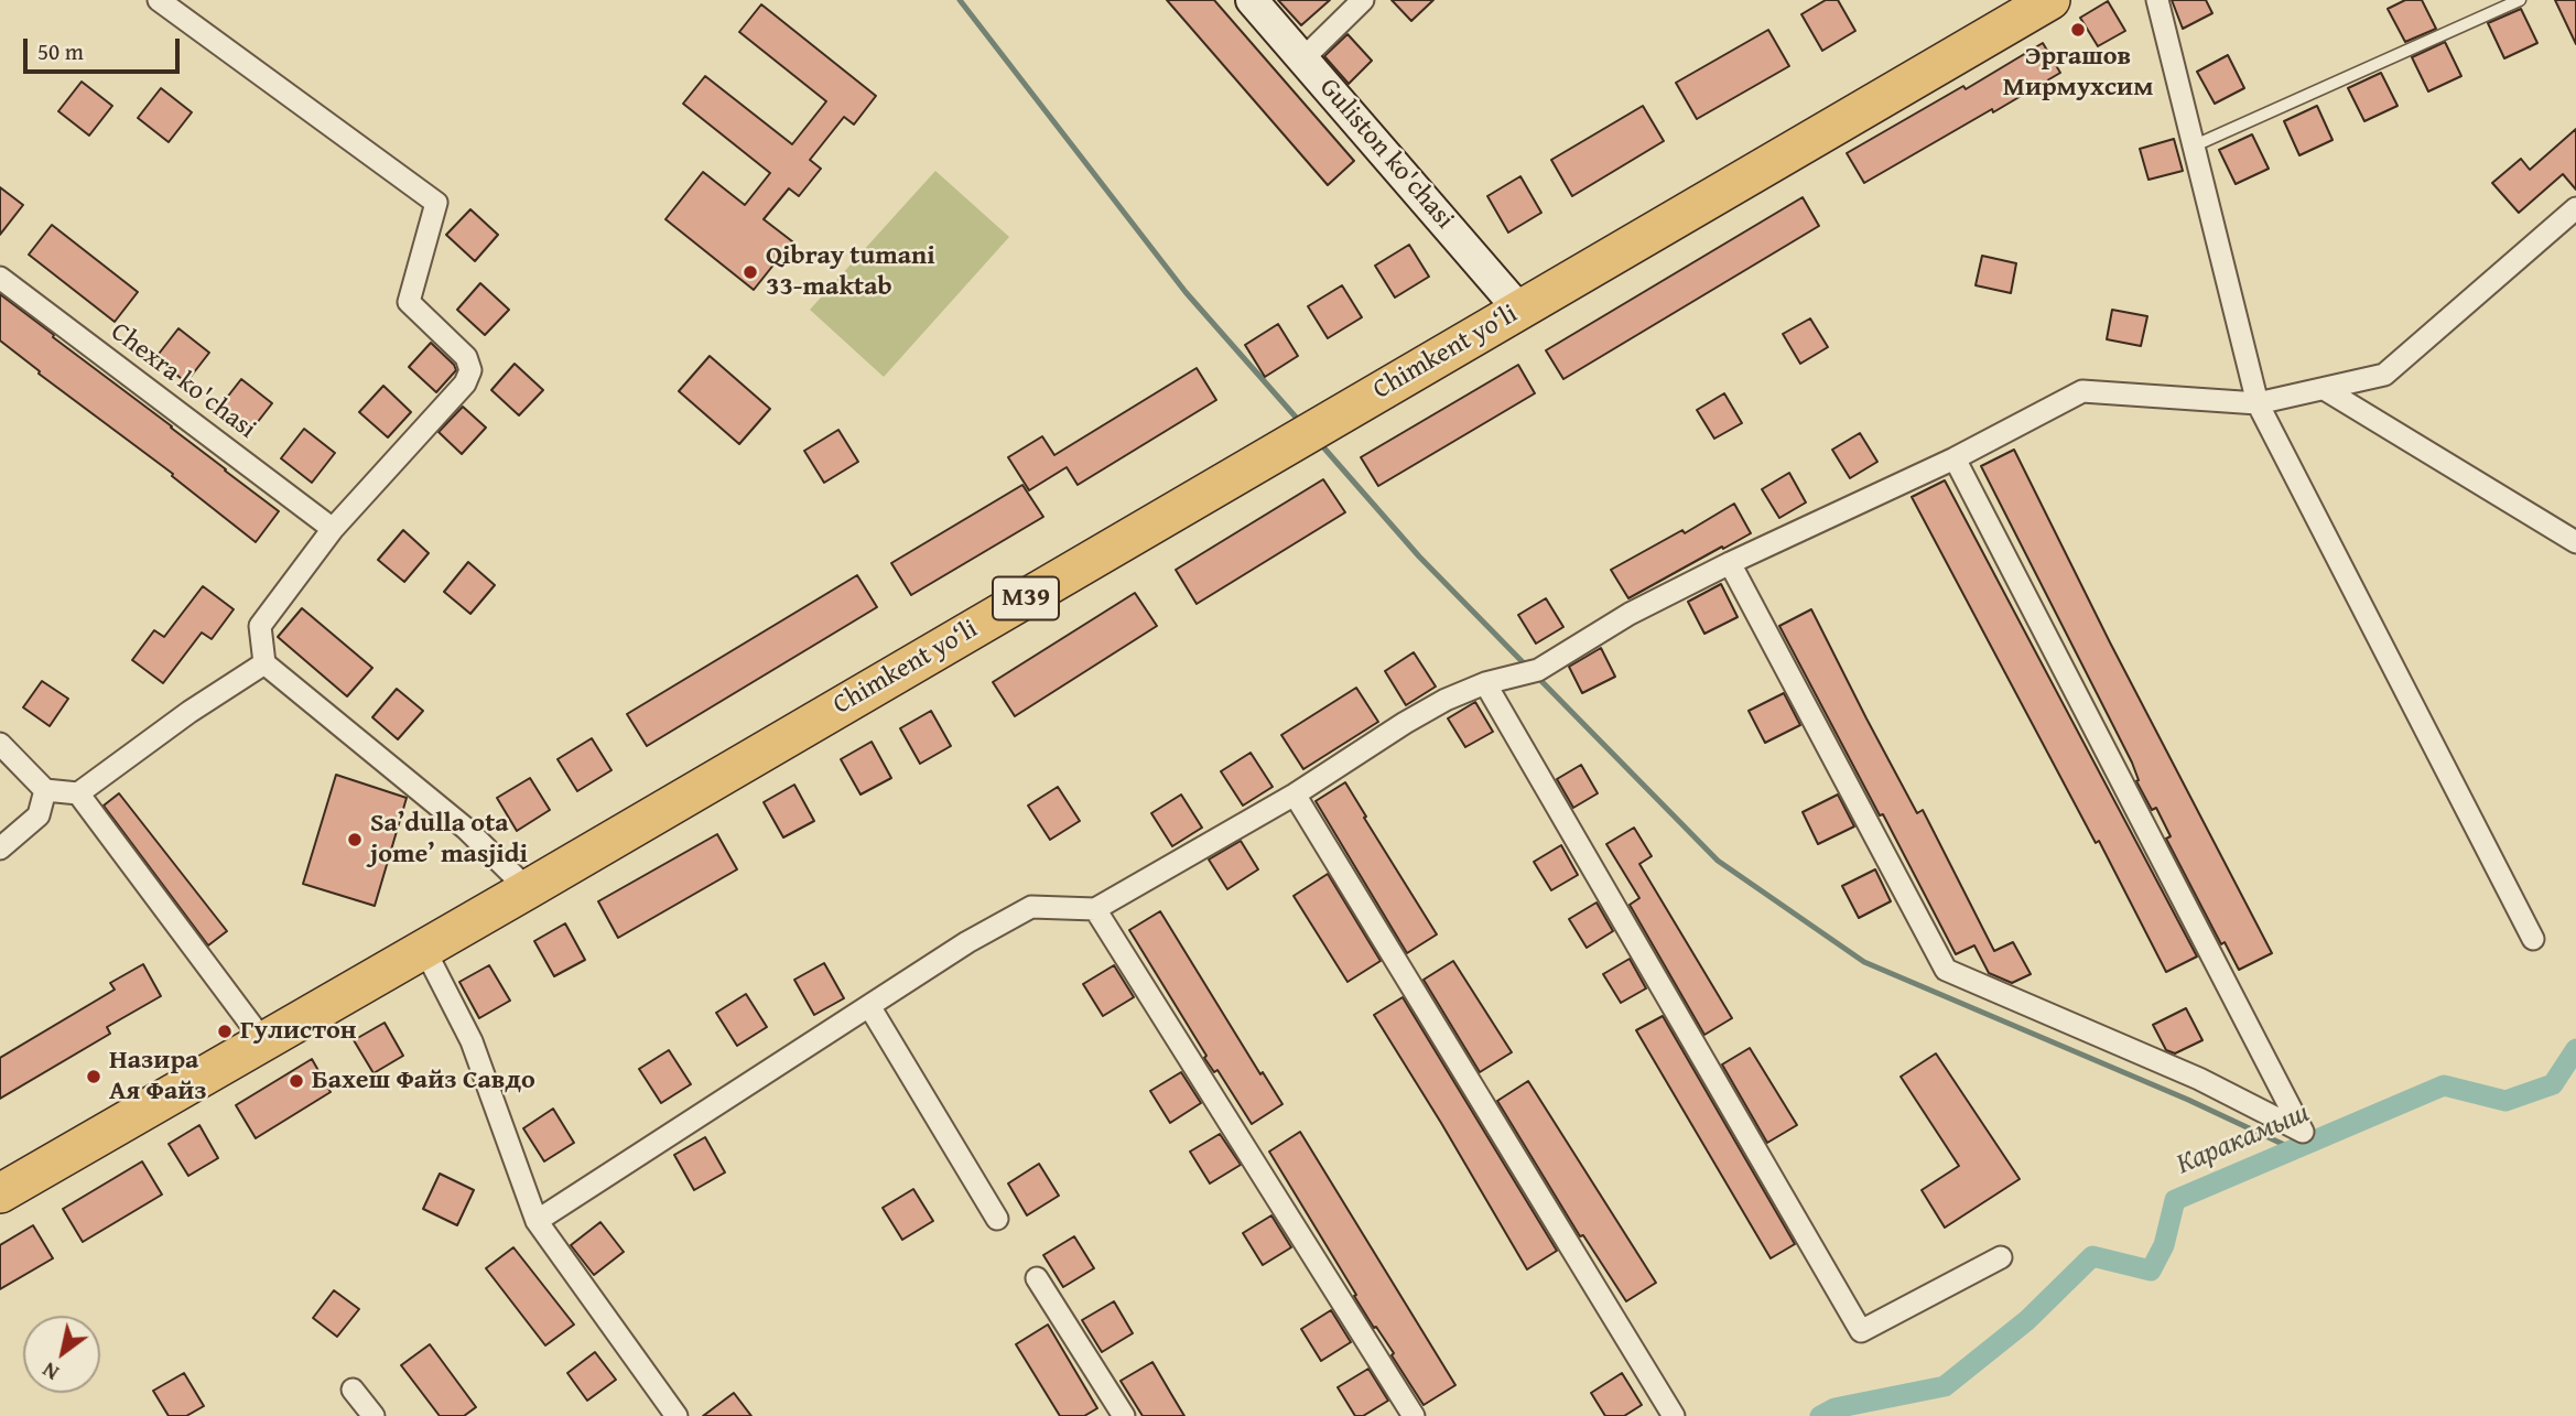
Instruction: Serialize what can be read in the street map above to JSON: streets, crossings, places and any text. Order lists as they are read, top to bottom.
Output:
{
  "streets": {
    "highway": ["Chimkent yo‘li", "M39"],
    "main road": ["Guliston ko'chasi"],
    "street": ["Chexra ko'chasi"]
  },
  "crossings": [
    ["Guliston ko'chasi", "Chimkent yo‘li"]
  ],
  "water": ["Каракамыш"],
  "places": [
    "Эргашов Мирмухсим",
    "Qibray tumani 33-maktab",
    "Sa’dulla ota jome’ masjidi",
    "Гулистон",
    "Назира Ая Файз",
    "Бахеш Файз Савдо"
  ],
  "scale_bar": "50 m",
  "north": "bottom left"
}
